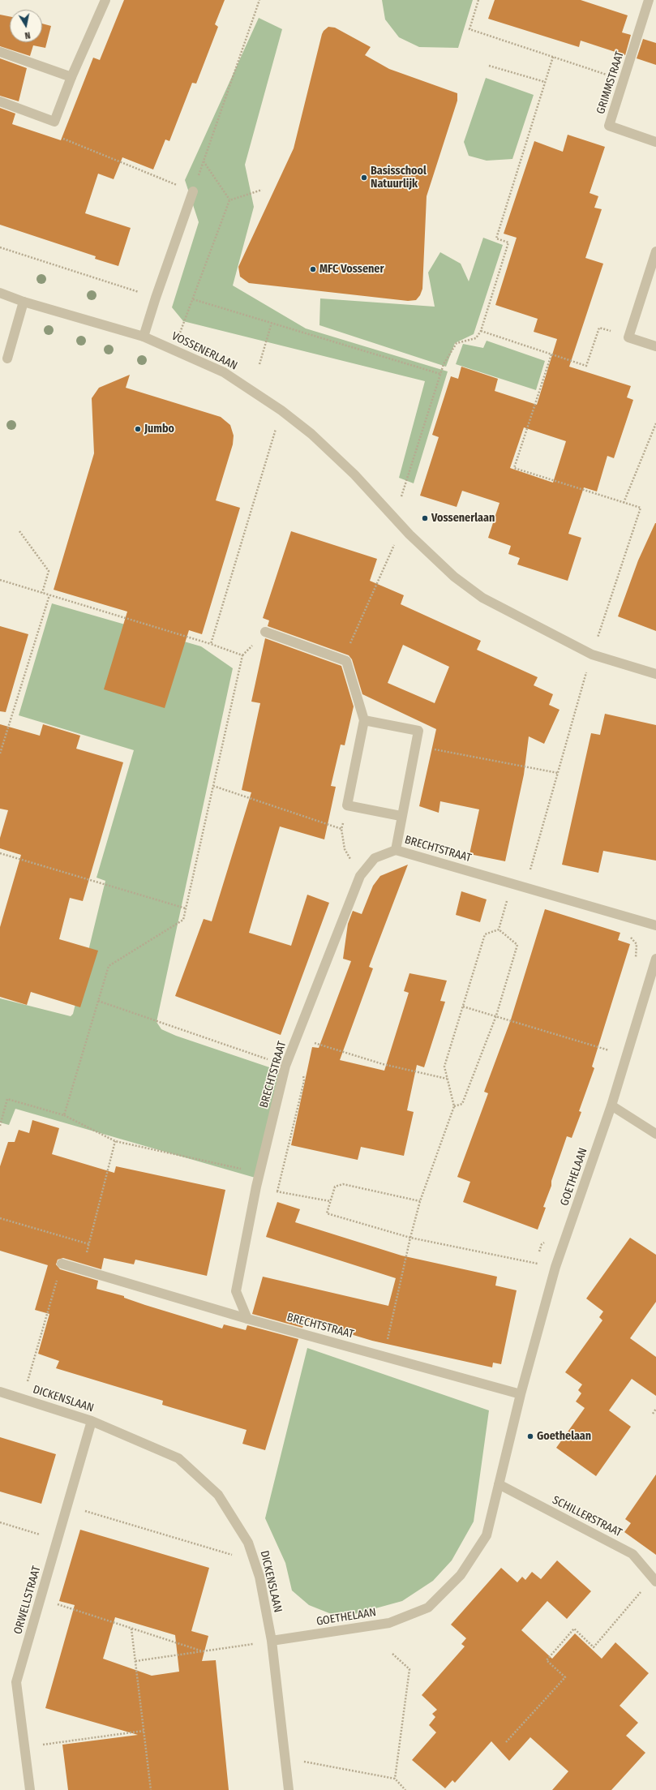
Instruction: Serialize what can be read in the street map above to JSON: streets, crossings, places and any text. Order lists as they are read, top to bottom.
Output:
{
  "streets": {
    "street": [
      "GRIMMSTRAAT",
      "VOSSENERLAAN",
      "BRECHTSTRAAT",
      "GOETHELAAN",
      "DICKENSLAAN",
      "SCHILLERSTRAAT",
      "ORWELLSTRAAT"
    ]
  },
  "crossings": [
    ["BRECHTSTRAAT", "GOETHELAAN"],
    ["GOETHELAAN", "DICKENSLAAN"],
    ["GOETHELAAN", "SCHILLERSTRAAT"],
    ["DICKENSLAAN", "ORWELLSTRAAT"]
  ],
  "places": [
    "Basisschool Natuurlijk",
    "MFC Vossener",
    "Jumbo",
    "Vossenerlaan",
    "Goethelaan"
  ],
  "north": "bottom"
}
